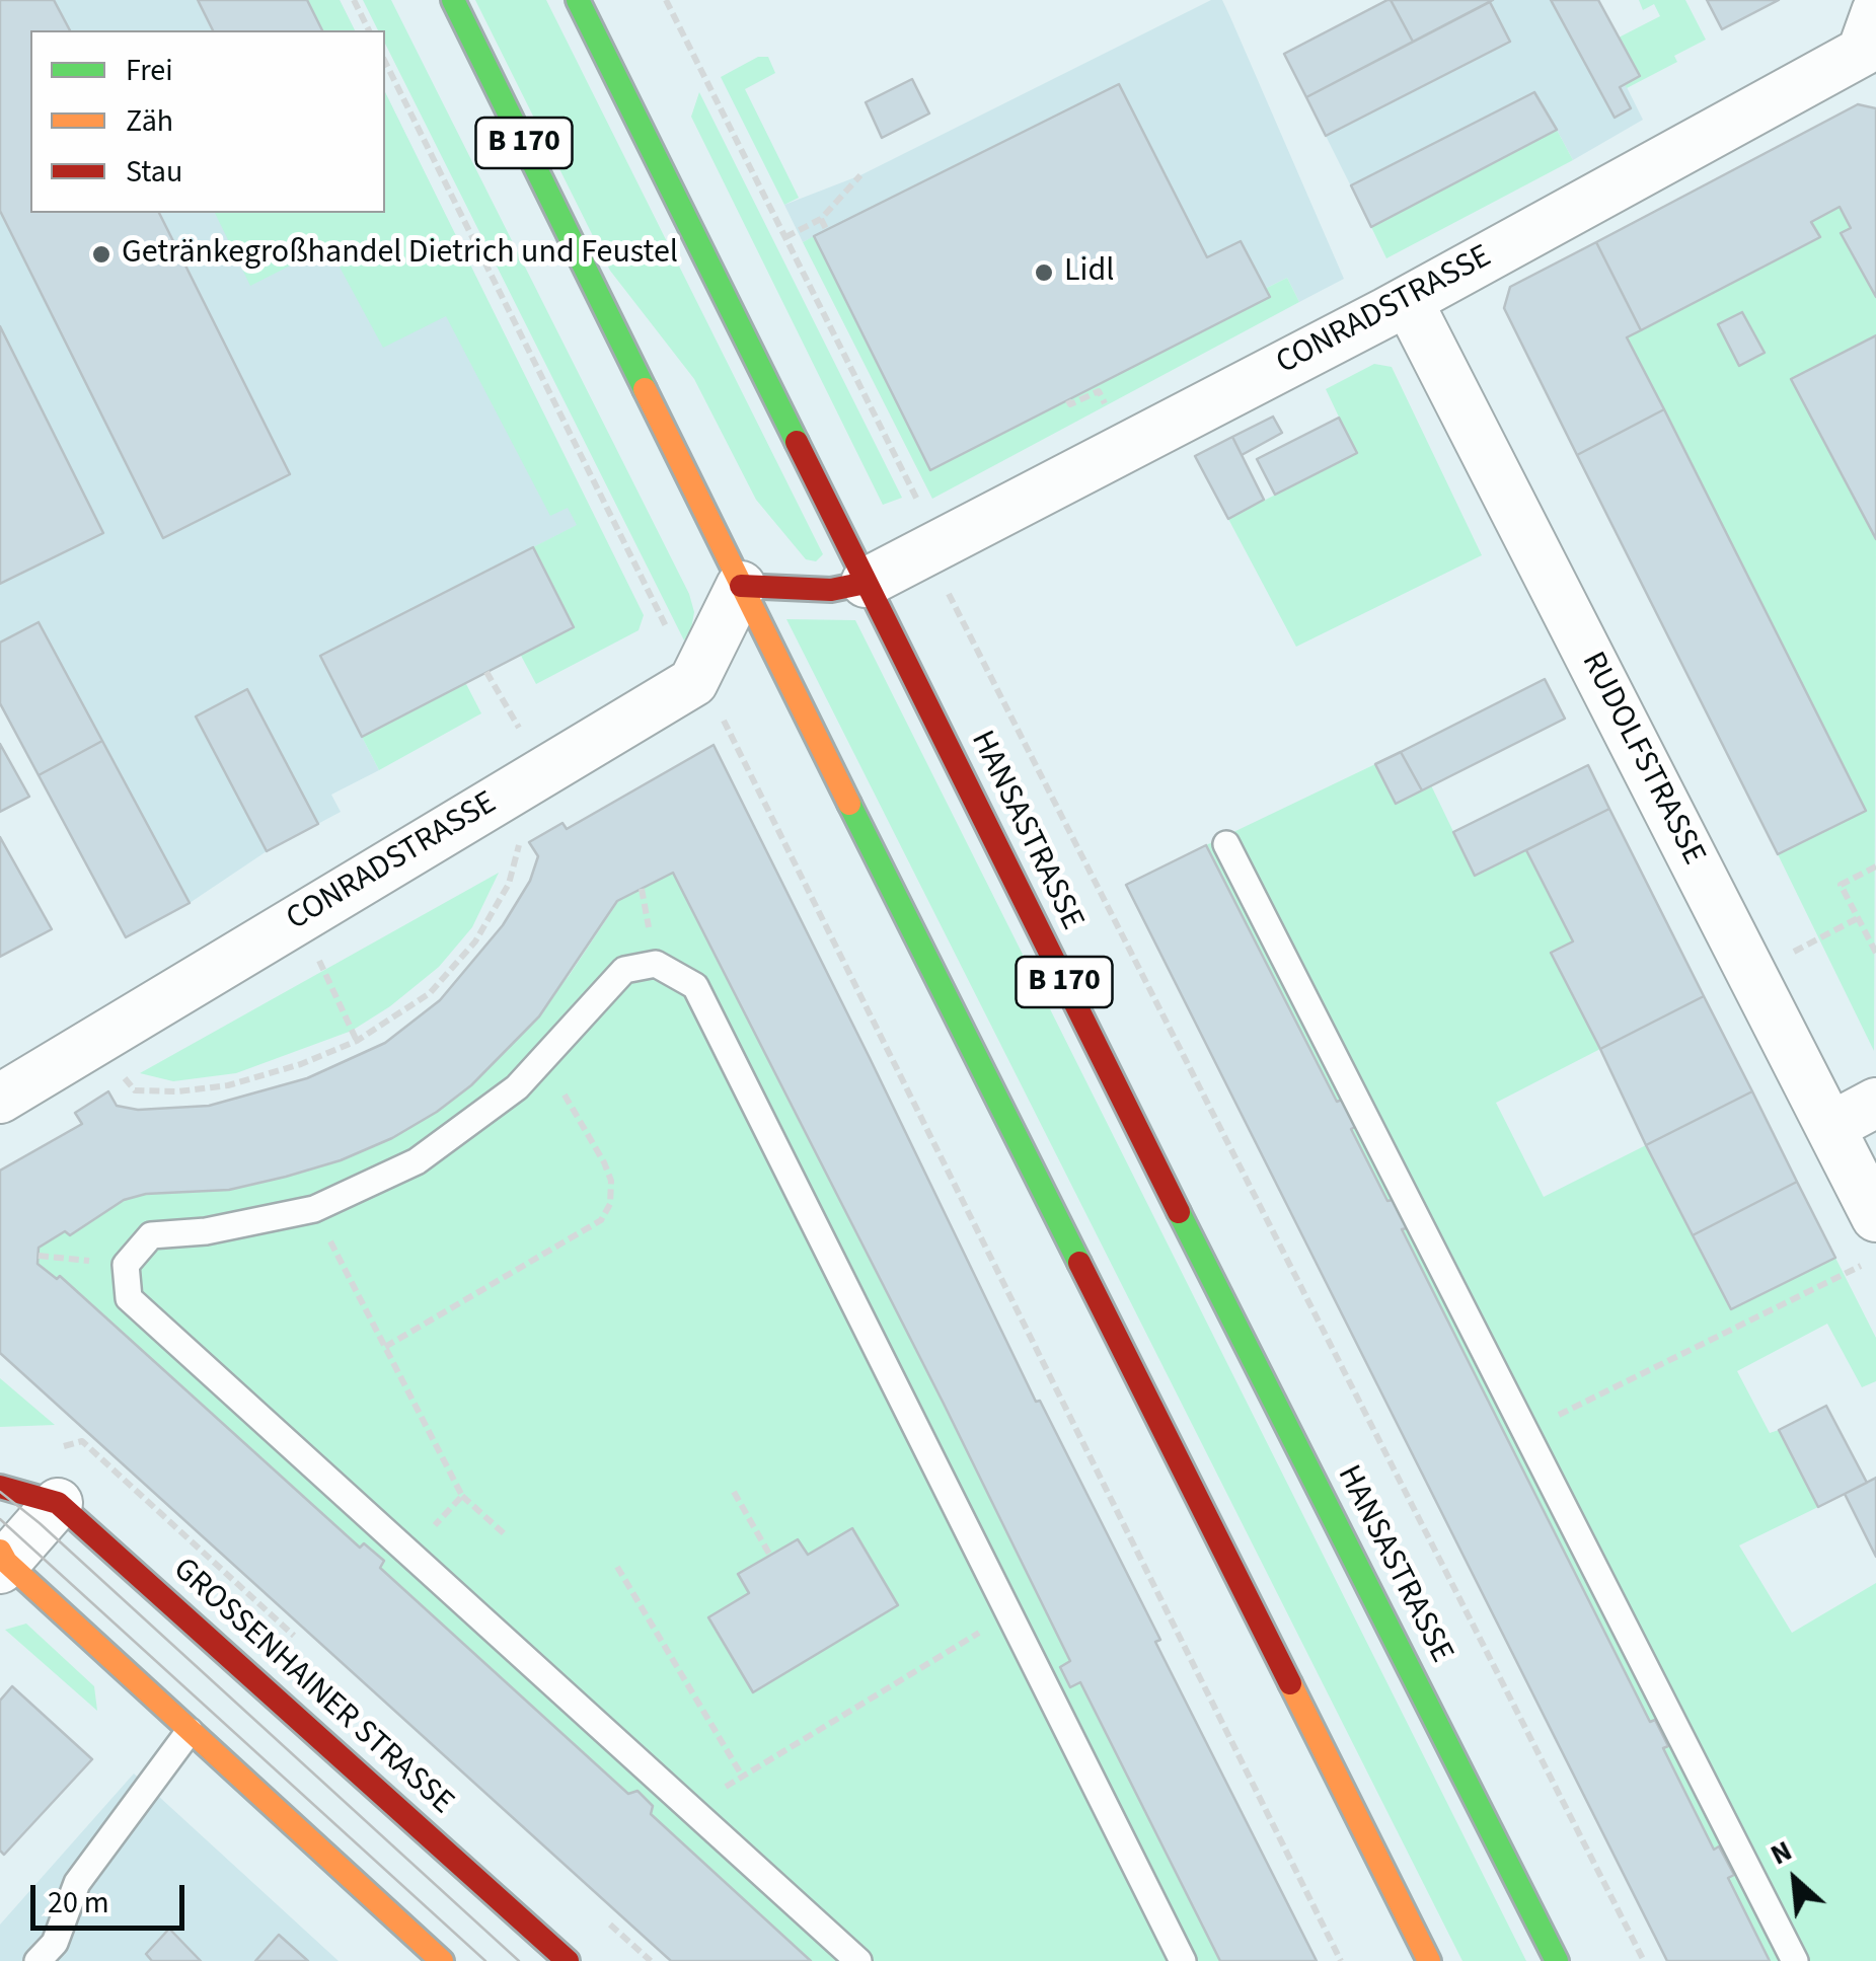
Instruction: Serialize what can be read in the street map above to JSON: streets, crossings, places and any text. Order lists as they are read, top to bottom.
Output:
{
  "streets": {
    "main road": ["B 170", "HANSASTRASSE", "GROSSENHAINER STRASSE"],
    "street": ["CONRADSTRASSE", "RUDOLFSTRASSE"]
  },
  "crossings": [
    ["CONRADSTRASSE", "RUDOLFSTRASSE"],
    ["CONRADSTRASSE", "HANSASTRASSE"]
  ],
  "places": ["Getränkegroßhandel Dietrich und Feustel", "Lidl"],
  "legend": ["Frei", "Zäh", "Stau"],
  "scale_bar": "20 m",
  "north": "top left"
}
